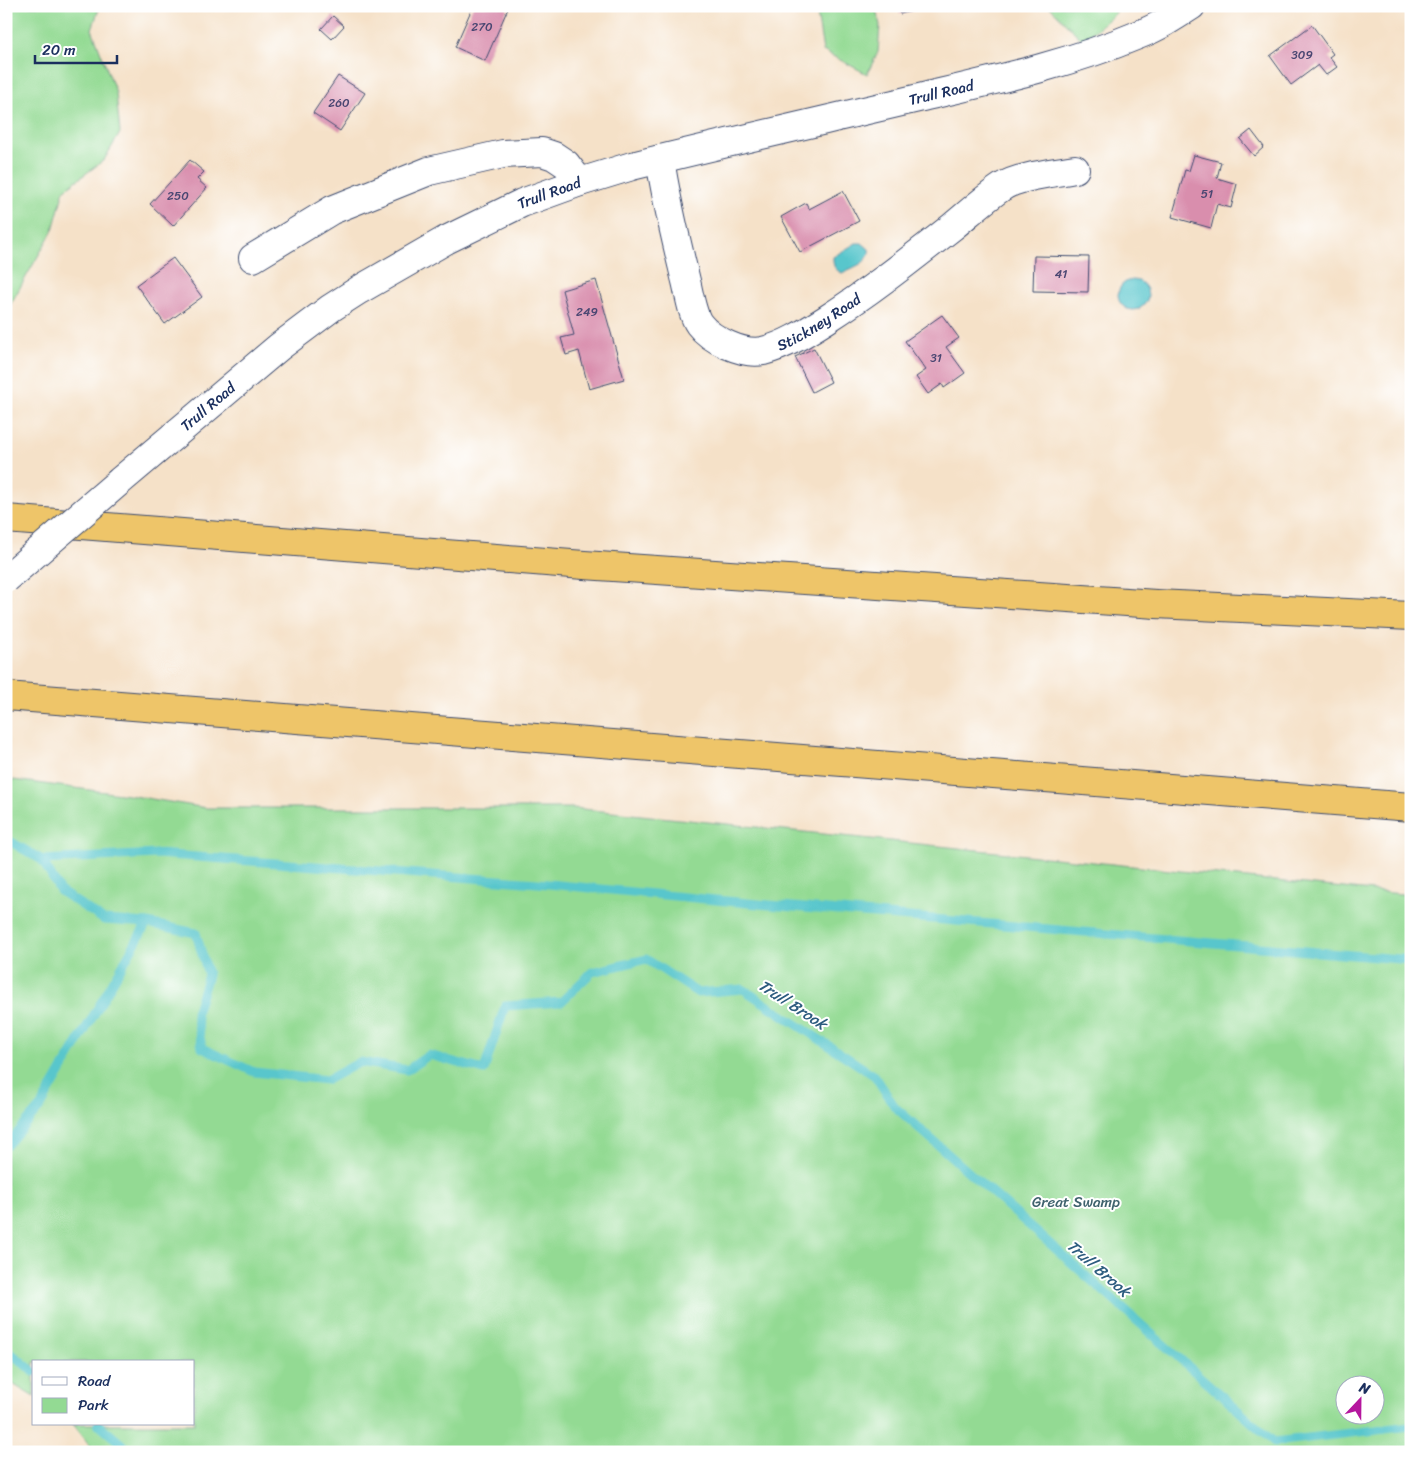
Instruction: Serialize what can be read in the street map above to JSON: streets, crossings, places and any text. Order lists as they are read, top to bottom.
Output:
{
  "streets": {
    "street": ["Trull Road", "Stickney Road"]
  },
  "crossings": [
    ["Trull Road", "Stickney Road"]
  ],
  "water": ["Trull Brook"],
  "parks": ["Great Swamp"],
  "house_numbers": [
    "270",
    "309",
    "260",
    "51",
    "250",
    "41",
    "249",
    "31"
  ],
  "legend": ["Road", "Park"],
  "scale_bar": "20 m",
  "north": "top"
}
